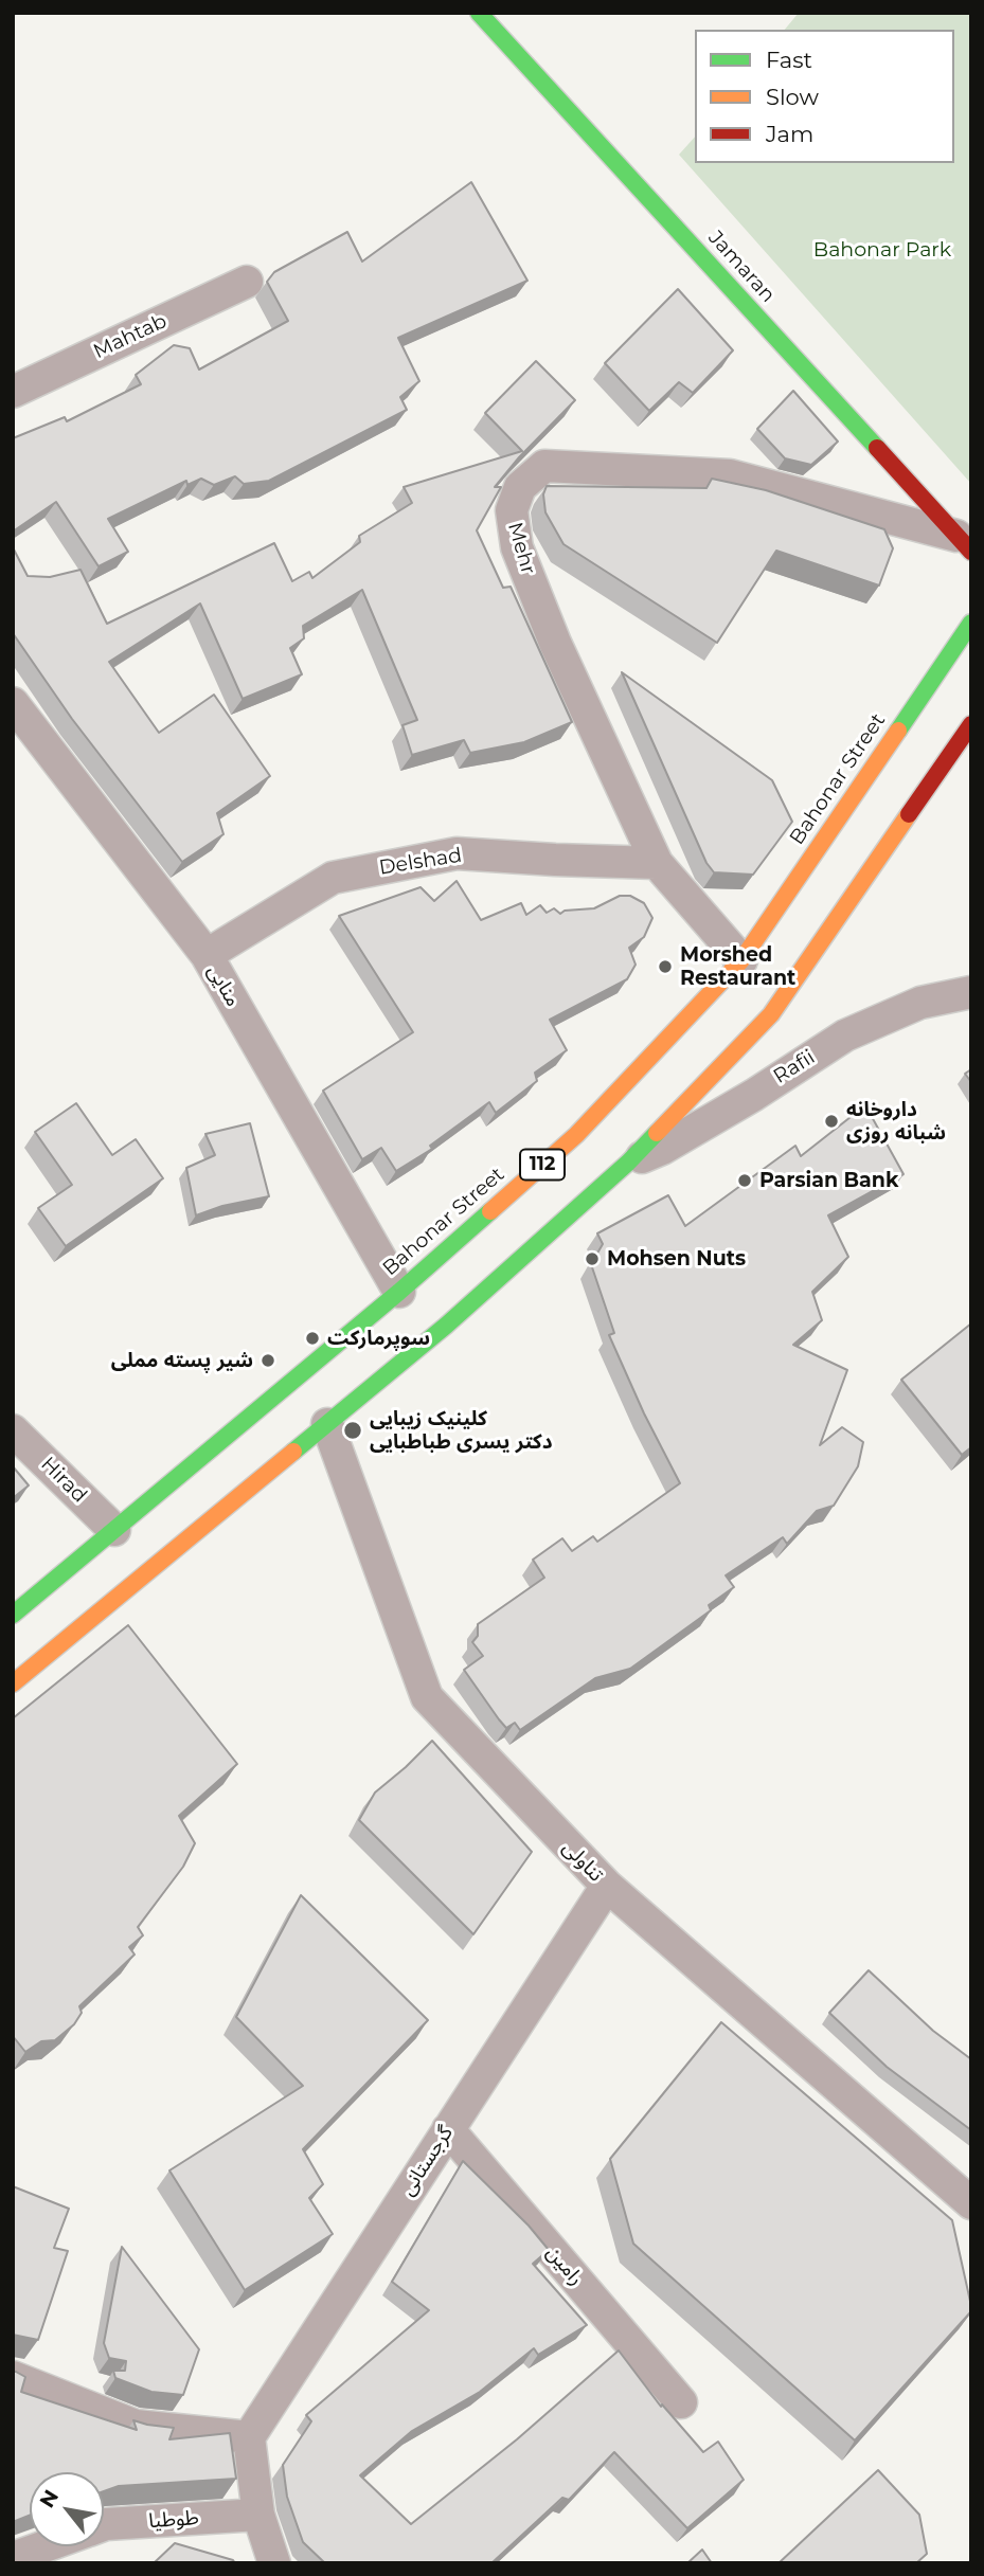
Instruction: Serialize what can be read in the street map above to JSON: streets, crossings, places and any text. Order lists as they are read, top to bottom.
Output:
{
  "streets": {
    "main road": ["Jamaran", "Bahonar Street", "112"],
    "street": [
      "Mahtab",
      "Mehr",
      "Delshad",
      "منایی",
      "Rafii",
      "Hirad",
      "تناولی",
      "گرجستانی",
      "رامین",
      "طوطیا"
    ]
  },
  "crossings": [
    ["Jamaran", "Mehr"],
    ["Mehr", "Bahonar Street"],
    ["Mehr", "Delshad"],
    ["Bahonar Street", "منایی"],
    ["Bahonar Street", "Hirad"],
    ["Delshad", "منایی"],
    ["Rafii", "112"],
    ["112", "تناولی"],
    ["تناولی", "گرجستانی"],
    ["گرجستانی", "رامین"]
  ],
  "parks": ["Bahonar Park"],
  "places": [
    "Morshed Restaurant",
    "داروخانه شبانه روزی",
    "Parsian Bank",
    "Mohsen Nuts",
    "سوپرمارکت",
    "شیر پسته مملی",
    "کلینیک زیبایی دکتر یسری طباطبایی"
  ],
  "legend": ["Fast", "Slow", "Jam"],
  "north": "top left"
}
